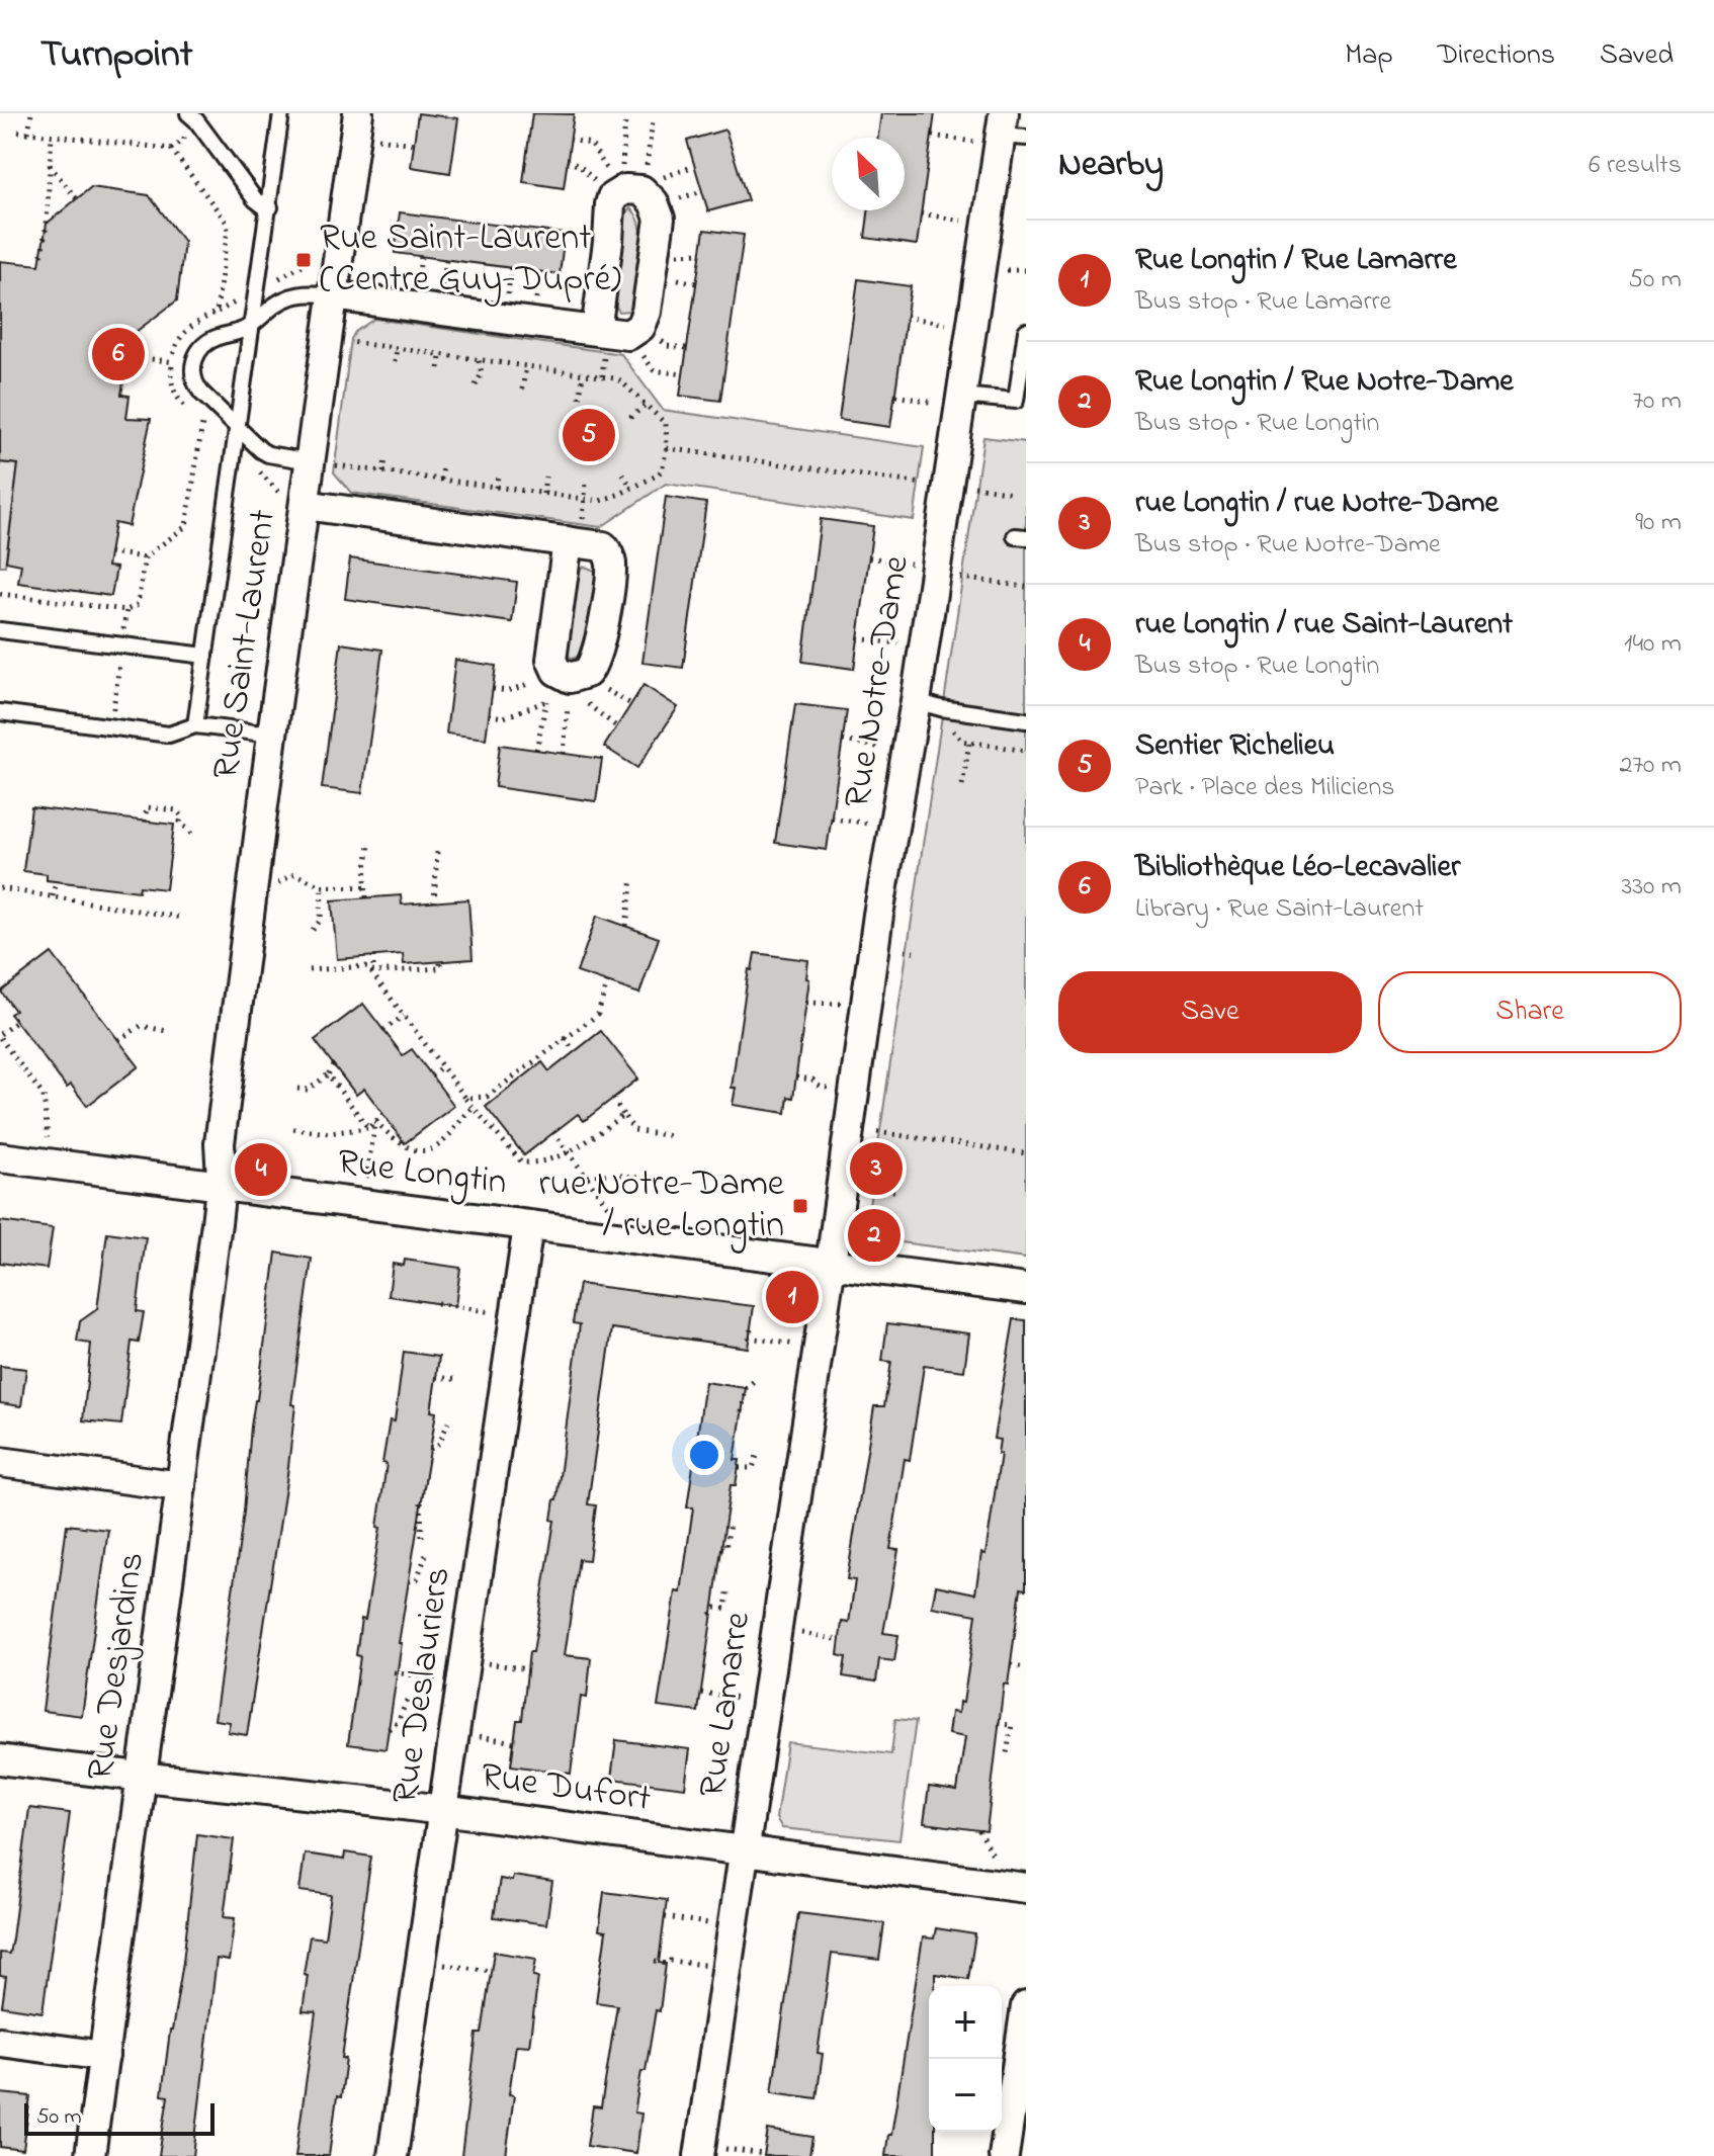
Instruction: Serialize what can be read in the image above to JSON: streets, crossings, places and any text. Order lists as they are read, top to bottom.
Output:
{
  "streets": {
    "street": [
      "Rue Saint-Laurent",
      "Rue Notre-Dame",
      "Rue Longtin",
      "Rue Desjardins",
      "Rue Deslauriers",
      "Rue Lamarre",
      "Rue Dufort"
    ]
  },
  "crossings": [
    ["Rue Saint-Laurent", "Rue Longtin"],
    ["Rue Saint-Laurent", "Rue Desjardins"],
    ["Rue Notre-Dame", "Rue Longtin"],
    ["Rue Notre-Dame", "Rue Lamarre"],
    ["Rue Longtin", "Rue Desjardins"],
    ["Rue Longtin", "Rue Deslauriers"],
    ["Rue Longtin", "Rue Lamarre"],
    ["Rue Desjardins", "Rue Dufort"],
    ["Rue Deslauriers", "Rue Dufort"],
    ["Rue Lamarre", "Rue Dufort"]
  ],
  "places": {
    "transit": ["Rue Saint-Laurent (Centre Guy-Dupré)", "rue Notre-Dame / rue Longtin"]
  },
  "scale_bar": "50 m",
  "north": "top left",
  "page": {
    "header": "Turnpoint",
    "nav": ["Map", "Directions", "Saved"],
    "heading": ["Nearby", "6 results"],
    "list": [
      {
        "mark": "1",
        "name": "Rue Longtin / Rue Lamarre",
        "note": "Bus stop · Rue Lamarre",
        "value": "50 m"
      },
      {
        "mark": "2",
        "name": "Rue Longtin / Rue Notre-Dame",
        "note": "Bus stop · Rue Longtin",
        "value": "70 m"
      },
      {
        "mark": "3",
        "name": "rue Longtin / rue Notre-Dame",
        "note": "Bus stop · Rue Notre-Dame",
        "value": "90 m"
      },
      {
        "mark": "4",
        "name": "rue Longtin / rue Saint-Laurent",
        "note": "Bus stop · Rue Longtin",
        "value": "140 m"
      },
      {
        "mark": "5",
        "name": "Sentier Richelieu",
        "note": "Park · Place des Miliciens",
        "value": "270 m"
      },
      {
        "mark": "6",
        "name": "Bibliothèque Léo-Lecavalier",
        "note": "Library · Rue Saint-Laurent",
        "value": "330 m"
      }
    ],
    "pins": [
      "6",
      "5",
      "3",
      "4",
      "2",
      "1"
    ],
    "buttons": ["Save", "Share"],
    "map_buttons": ["+", "−"],
    "scale": "50 m"
  }
}
